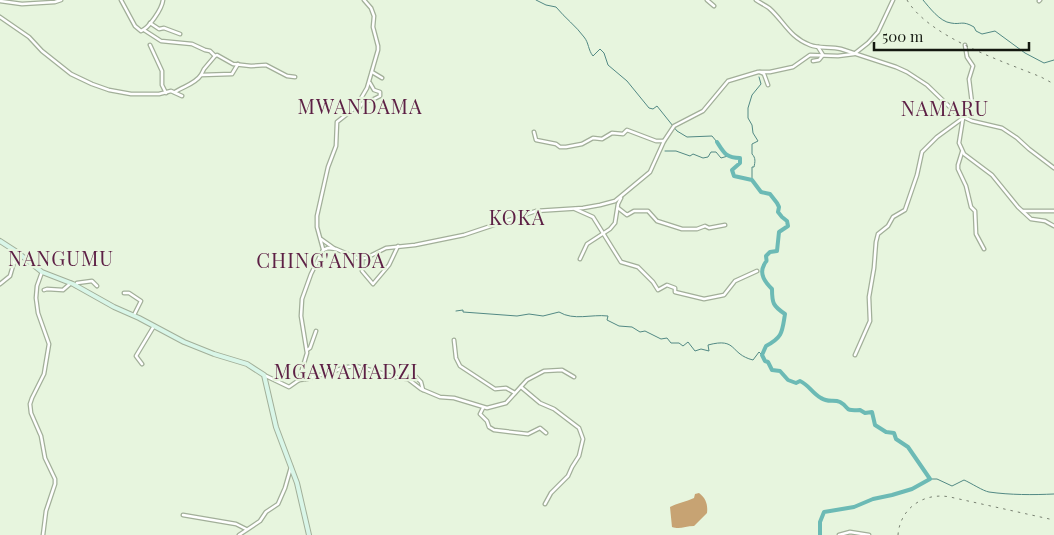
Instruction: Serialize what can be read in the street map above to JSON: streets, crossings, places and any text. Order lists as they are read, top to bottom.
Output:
{
  "districts": [
    "MWANDAMA",
    "NAMARU",
    "KOKA",
    "NANGUMU",
    "CHING'ANDA",
    "MGAWAMADZI"
  ],
  "scale_bar": "500 m"
}
